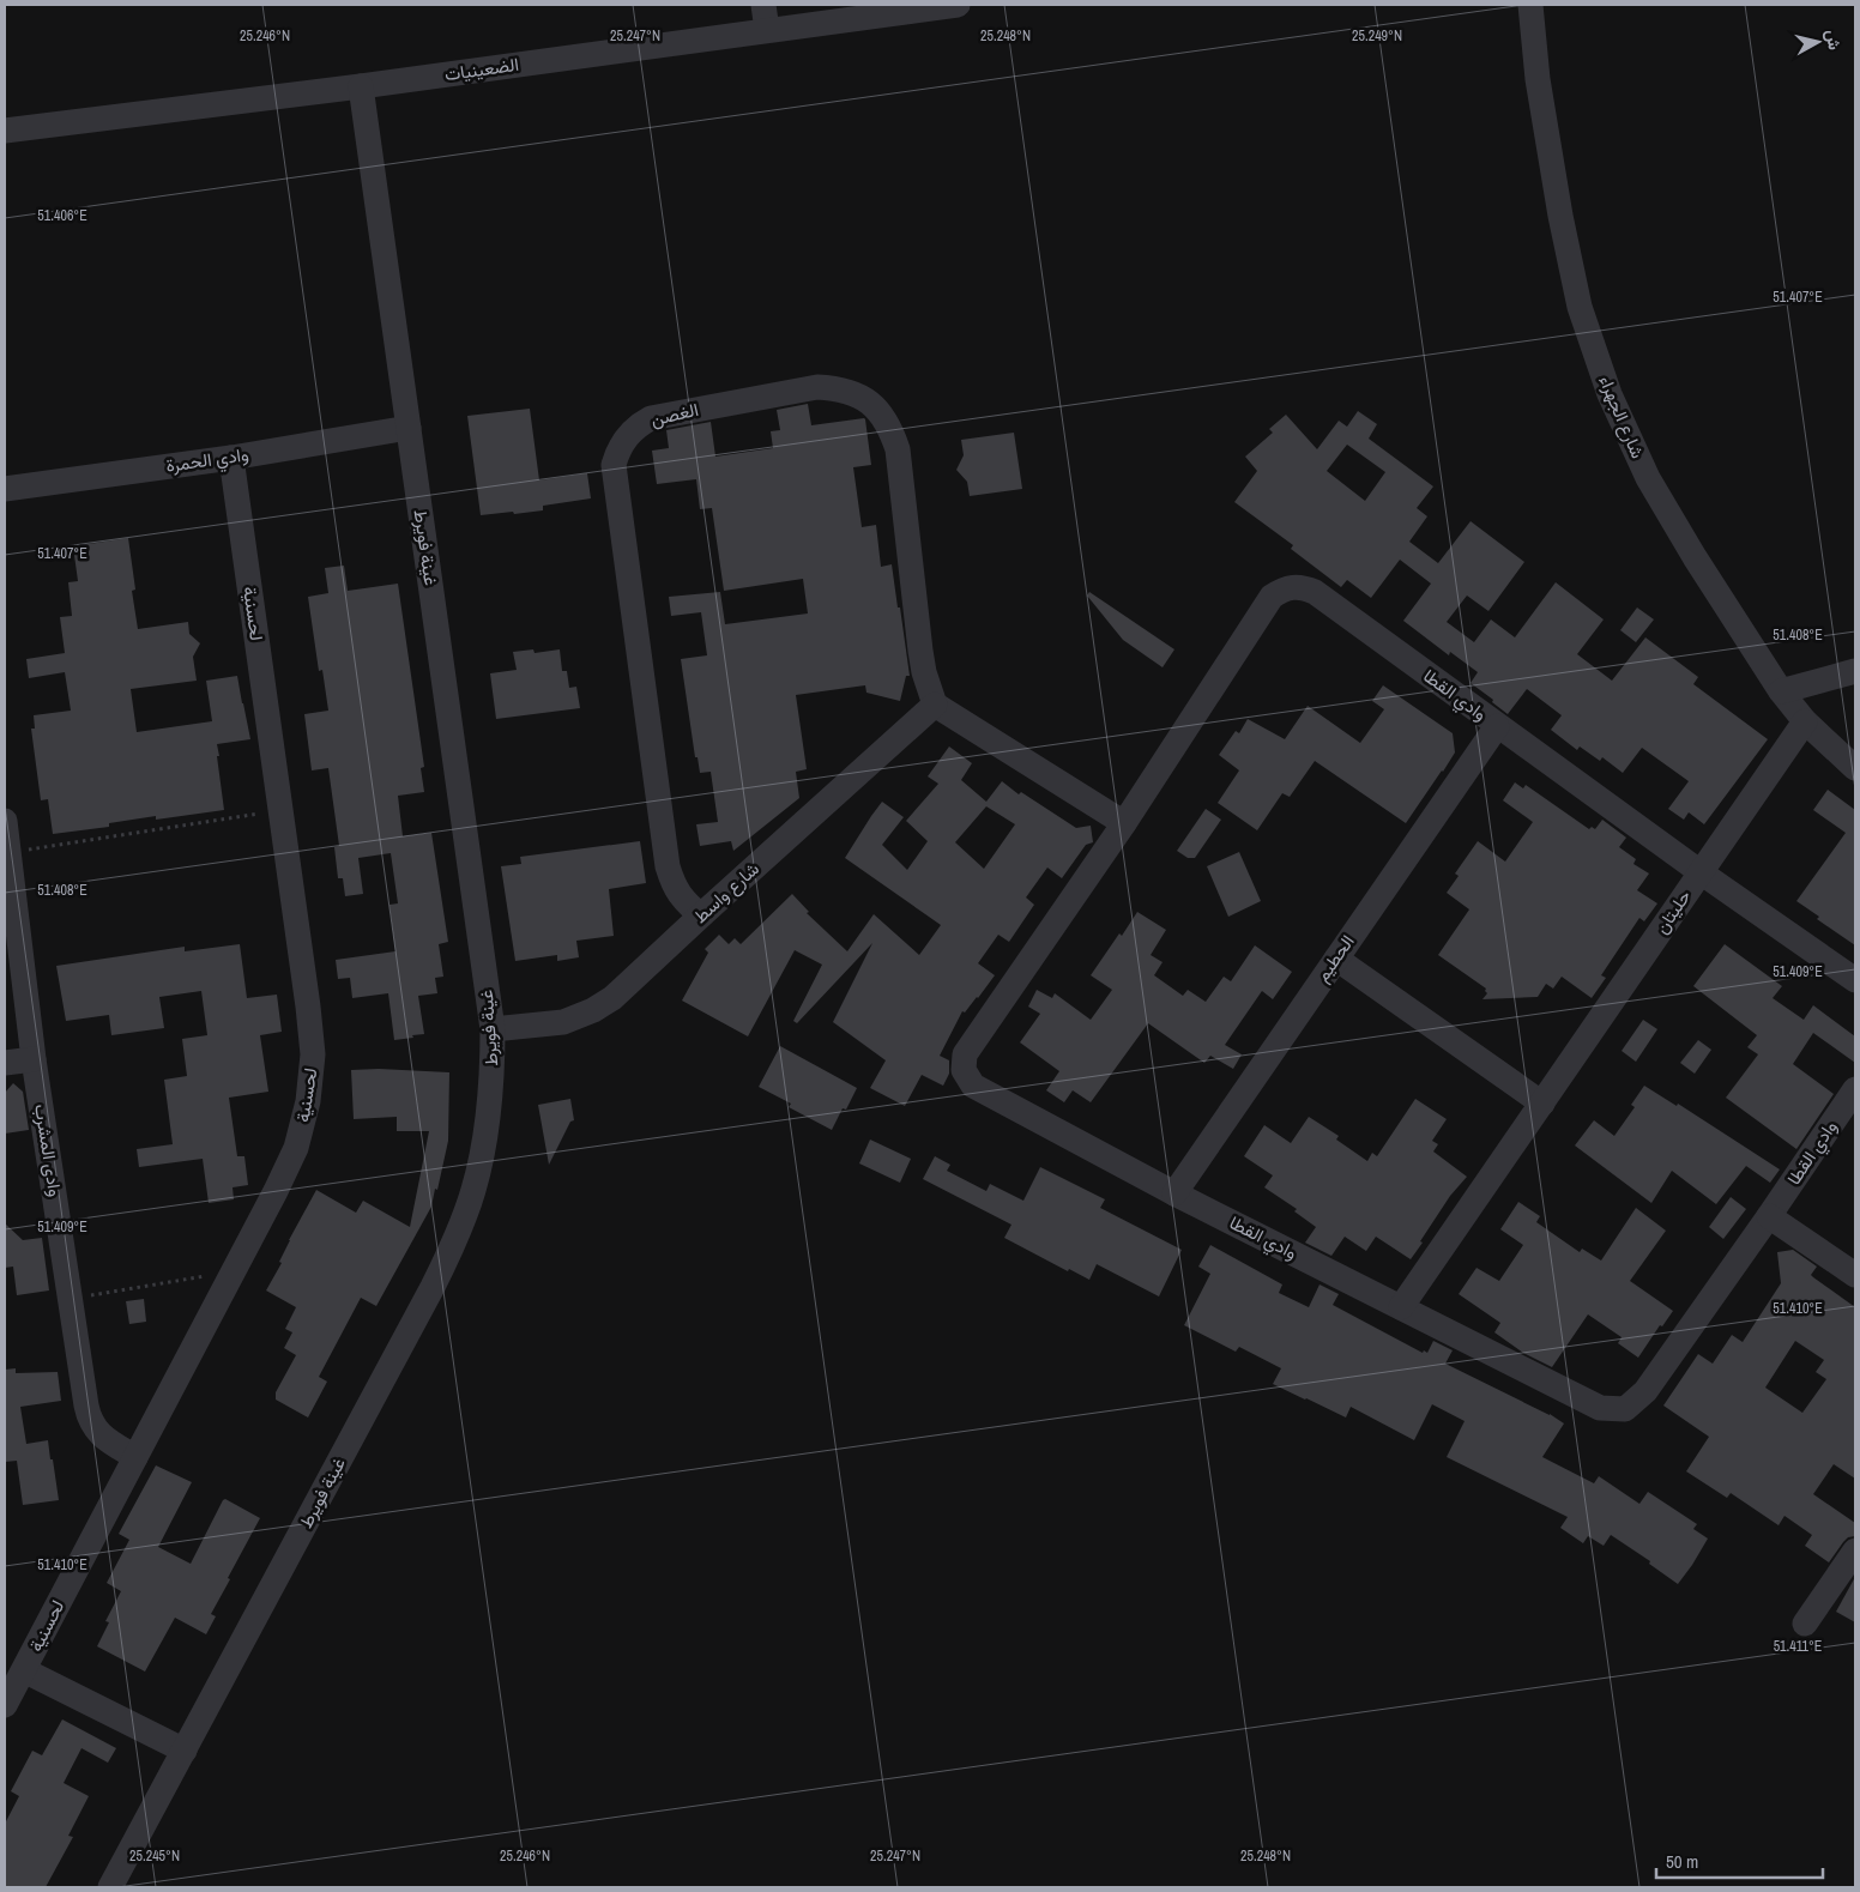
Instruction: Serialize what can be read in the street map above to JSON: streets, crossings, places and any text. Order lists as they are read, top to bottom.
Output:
{
  "streets": {
    "street": [
      "الضعينيات",
      "الغصن",
      "شارع الجهراء",
      "وادي الحمرة",
      "غينة فويرط",
      "لحسنية",
      "وادي القطا",
      "شارع واسط",
      "حليتان",
      "الحطيم",
      "وادى المشرب"
    ]
  },
  "crossings": [
    ["الضعينيات", "غينة فويرط"],
    ["الغصن", "شارع واسط"],
    ["شارع الجهراء", "حليتان"],
    ["وادي الحمرة", "غينة فويرط"],
    ["وادي الحمرة", "لحسنية"],
    ["غينة فويرط", "لحسنية"],
    ["غينة فويرط", "شارع واسط"],
    ["لحسنية", "وادى المشرب"],
    ["وادي القطا", "حليتان"],
    ["وادي القطا", "الحطيم"]
  ],
  "scale_bar": "50 m",
  "north": "right",
  "coordinates": [
    "25.246°N",
    "25.247°N",
    "25.248°N",
    "25.249°N",
    "51.406°E",
    "51.407°E",
    "51.408°E",
    "51.409°E",
    "51.410°E",
    "51.411°E",
    "25.245°N"
  ]
}
